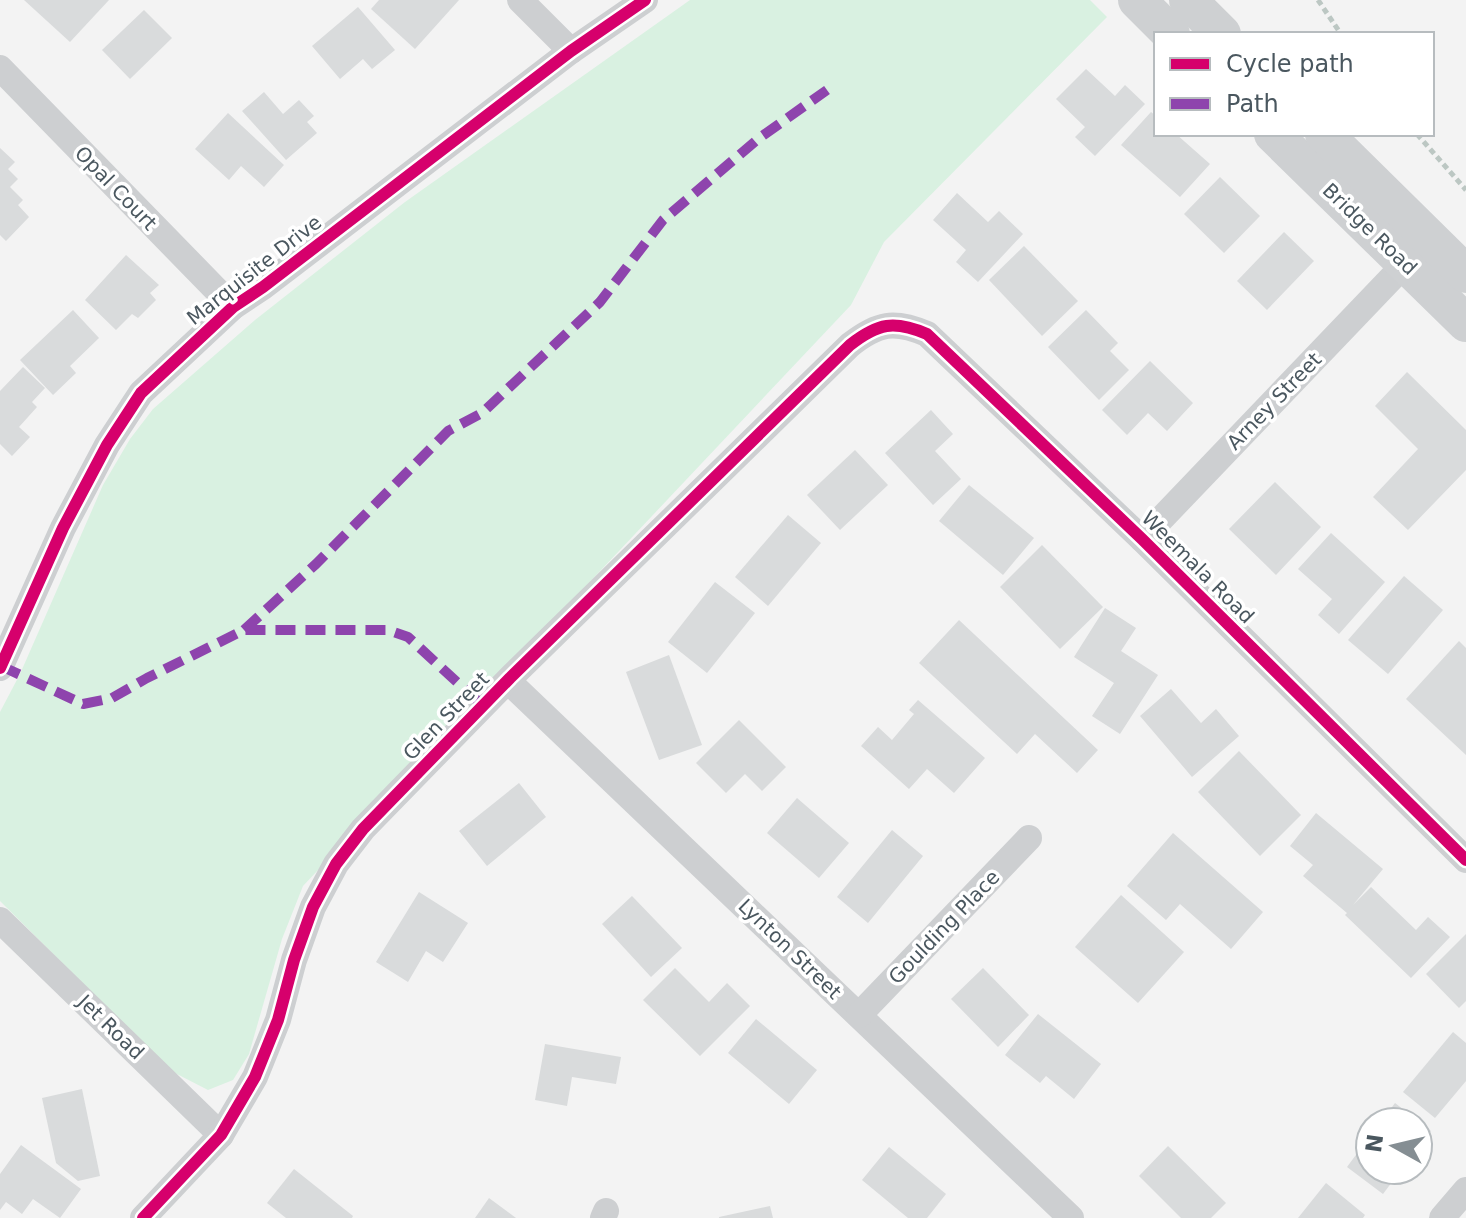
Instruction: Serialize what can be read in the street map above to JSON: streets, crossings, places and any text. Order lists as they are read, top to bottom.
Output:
{
  "streets": {
    "main road": ["Bridge Road"],
    "street": [
      "Opal Court",
      "Marquisite Drive",
      "Arney Street",
      "Weemala Road",
      "Glen Street",
      "Goulding Place",
      "Lynton Street",
      "Jet Road"
    ]
  },
  "crossings": [
    ["Opal Court", "Marquisite Drive"],
    ["Bridge Road", "Arney Street"],
    ["Arney Street", "Weemala Road"],
    ["Weemala Road", "Glen Street"],
    ["Glen Street", "Lynton Street"],
    ["Glen Street", "Jet Road"],
    ["Goulding Place", "Lynton Street"]
  ],
  "legend": ["Cycle path", "Path"],
  "north": "left"
}
